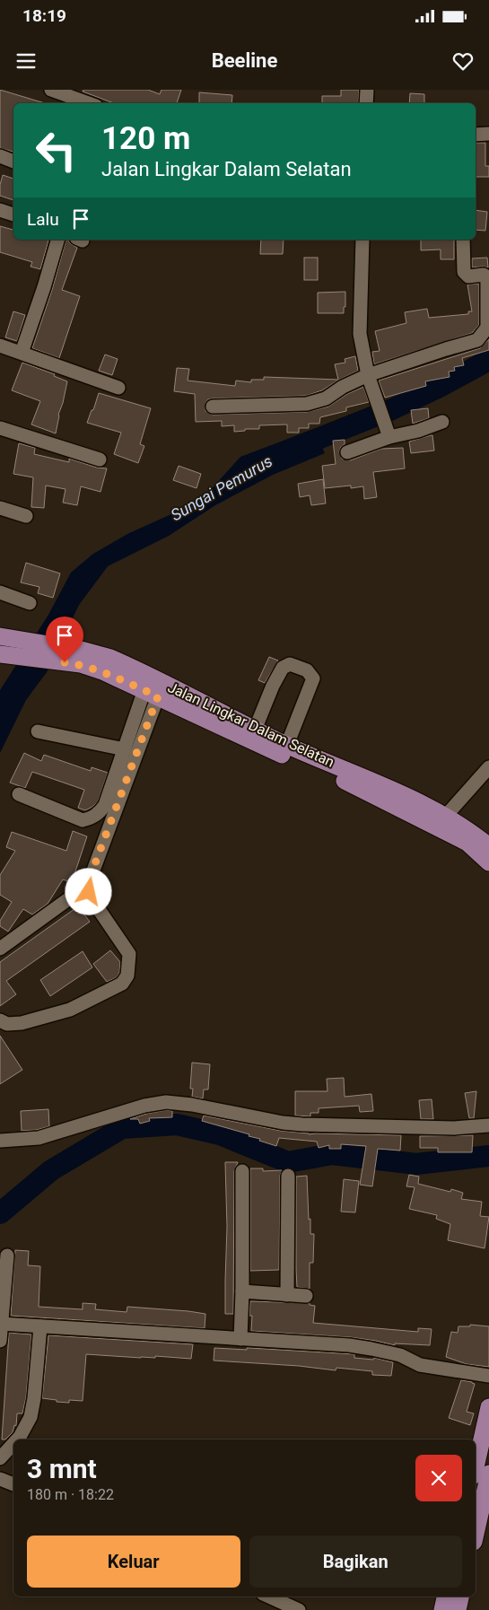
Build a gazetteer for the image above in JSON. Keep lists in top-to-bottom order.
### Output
{
  "streets": {
    "main road": ["Jalan Lingkar Dalam Selatan"]
  },
  "water": ["Sungai Pemurus"],
  "page": {
    "status": "18:19",
    "header": "Beeline",
    "turn": ["120 m", "Jalan Lingkar Dalam Selatan"],
    "then": "Lalu",
    "heading": ["3 mnt", "180 m · 18:22"],
    "buttons": ["Keluar", "Bagikan"]
  }
}
